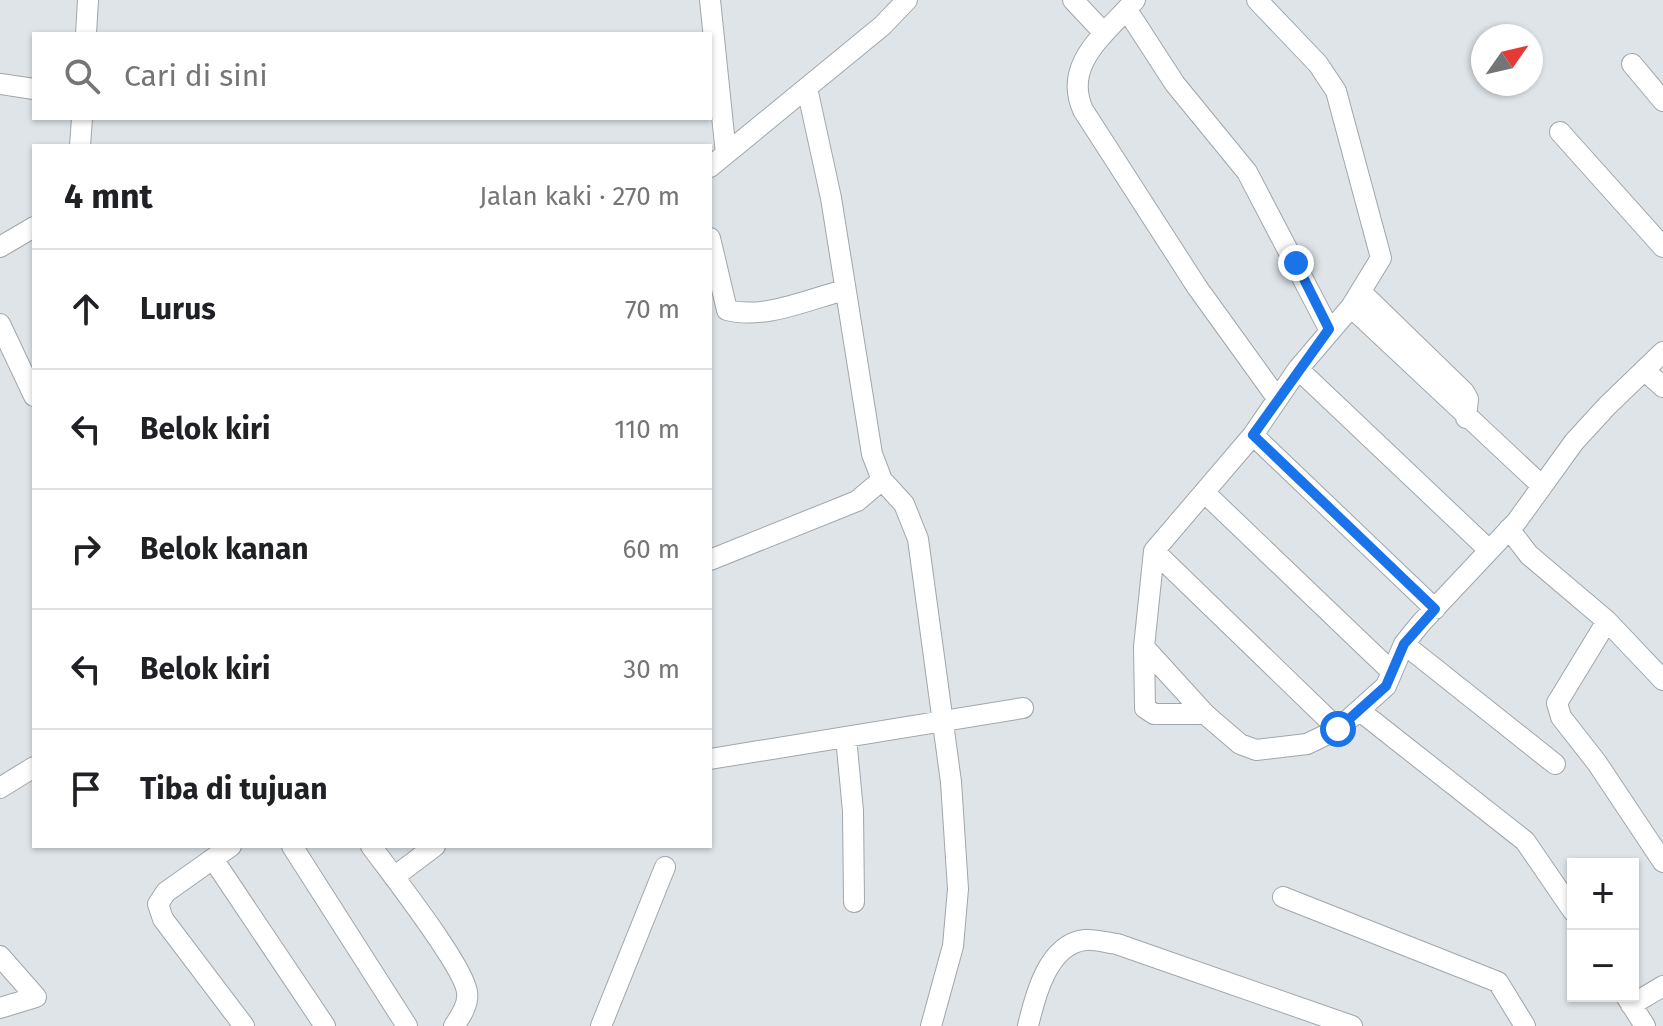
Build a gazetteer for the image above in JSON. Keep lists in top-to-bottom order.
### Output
{
  "north": "top right",
  "page": {
    "search": "Cari di sini",
    "heading": ["4 mnt", "Jalan kaki · 270 m"],
    "list": [
      ["Lurus", "70 m"],
      ["Belok kiri", "110 m"],
      ["Belok kanan", "60 m"],
      ["Belok kiri", "30 m"],
      "Tiba di tujuan"
    ],
    "map_buttons": ["+", "−"]
  }
}
